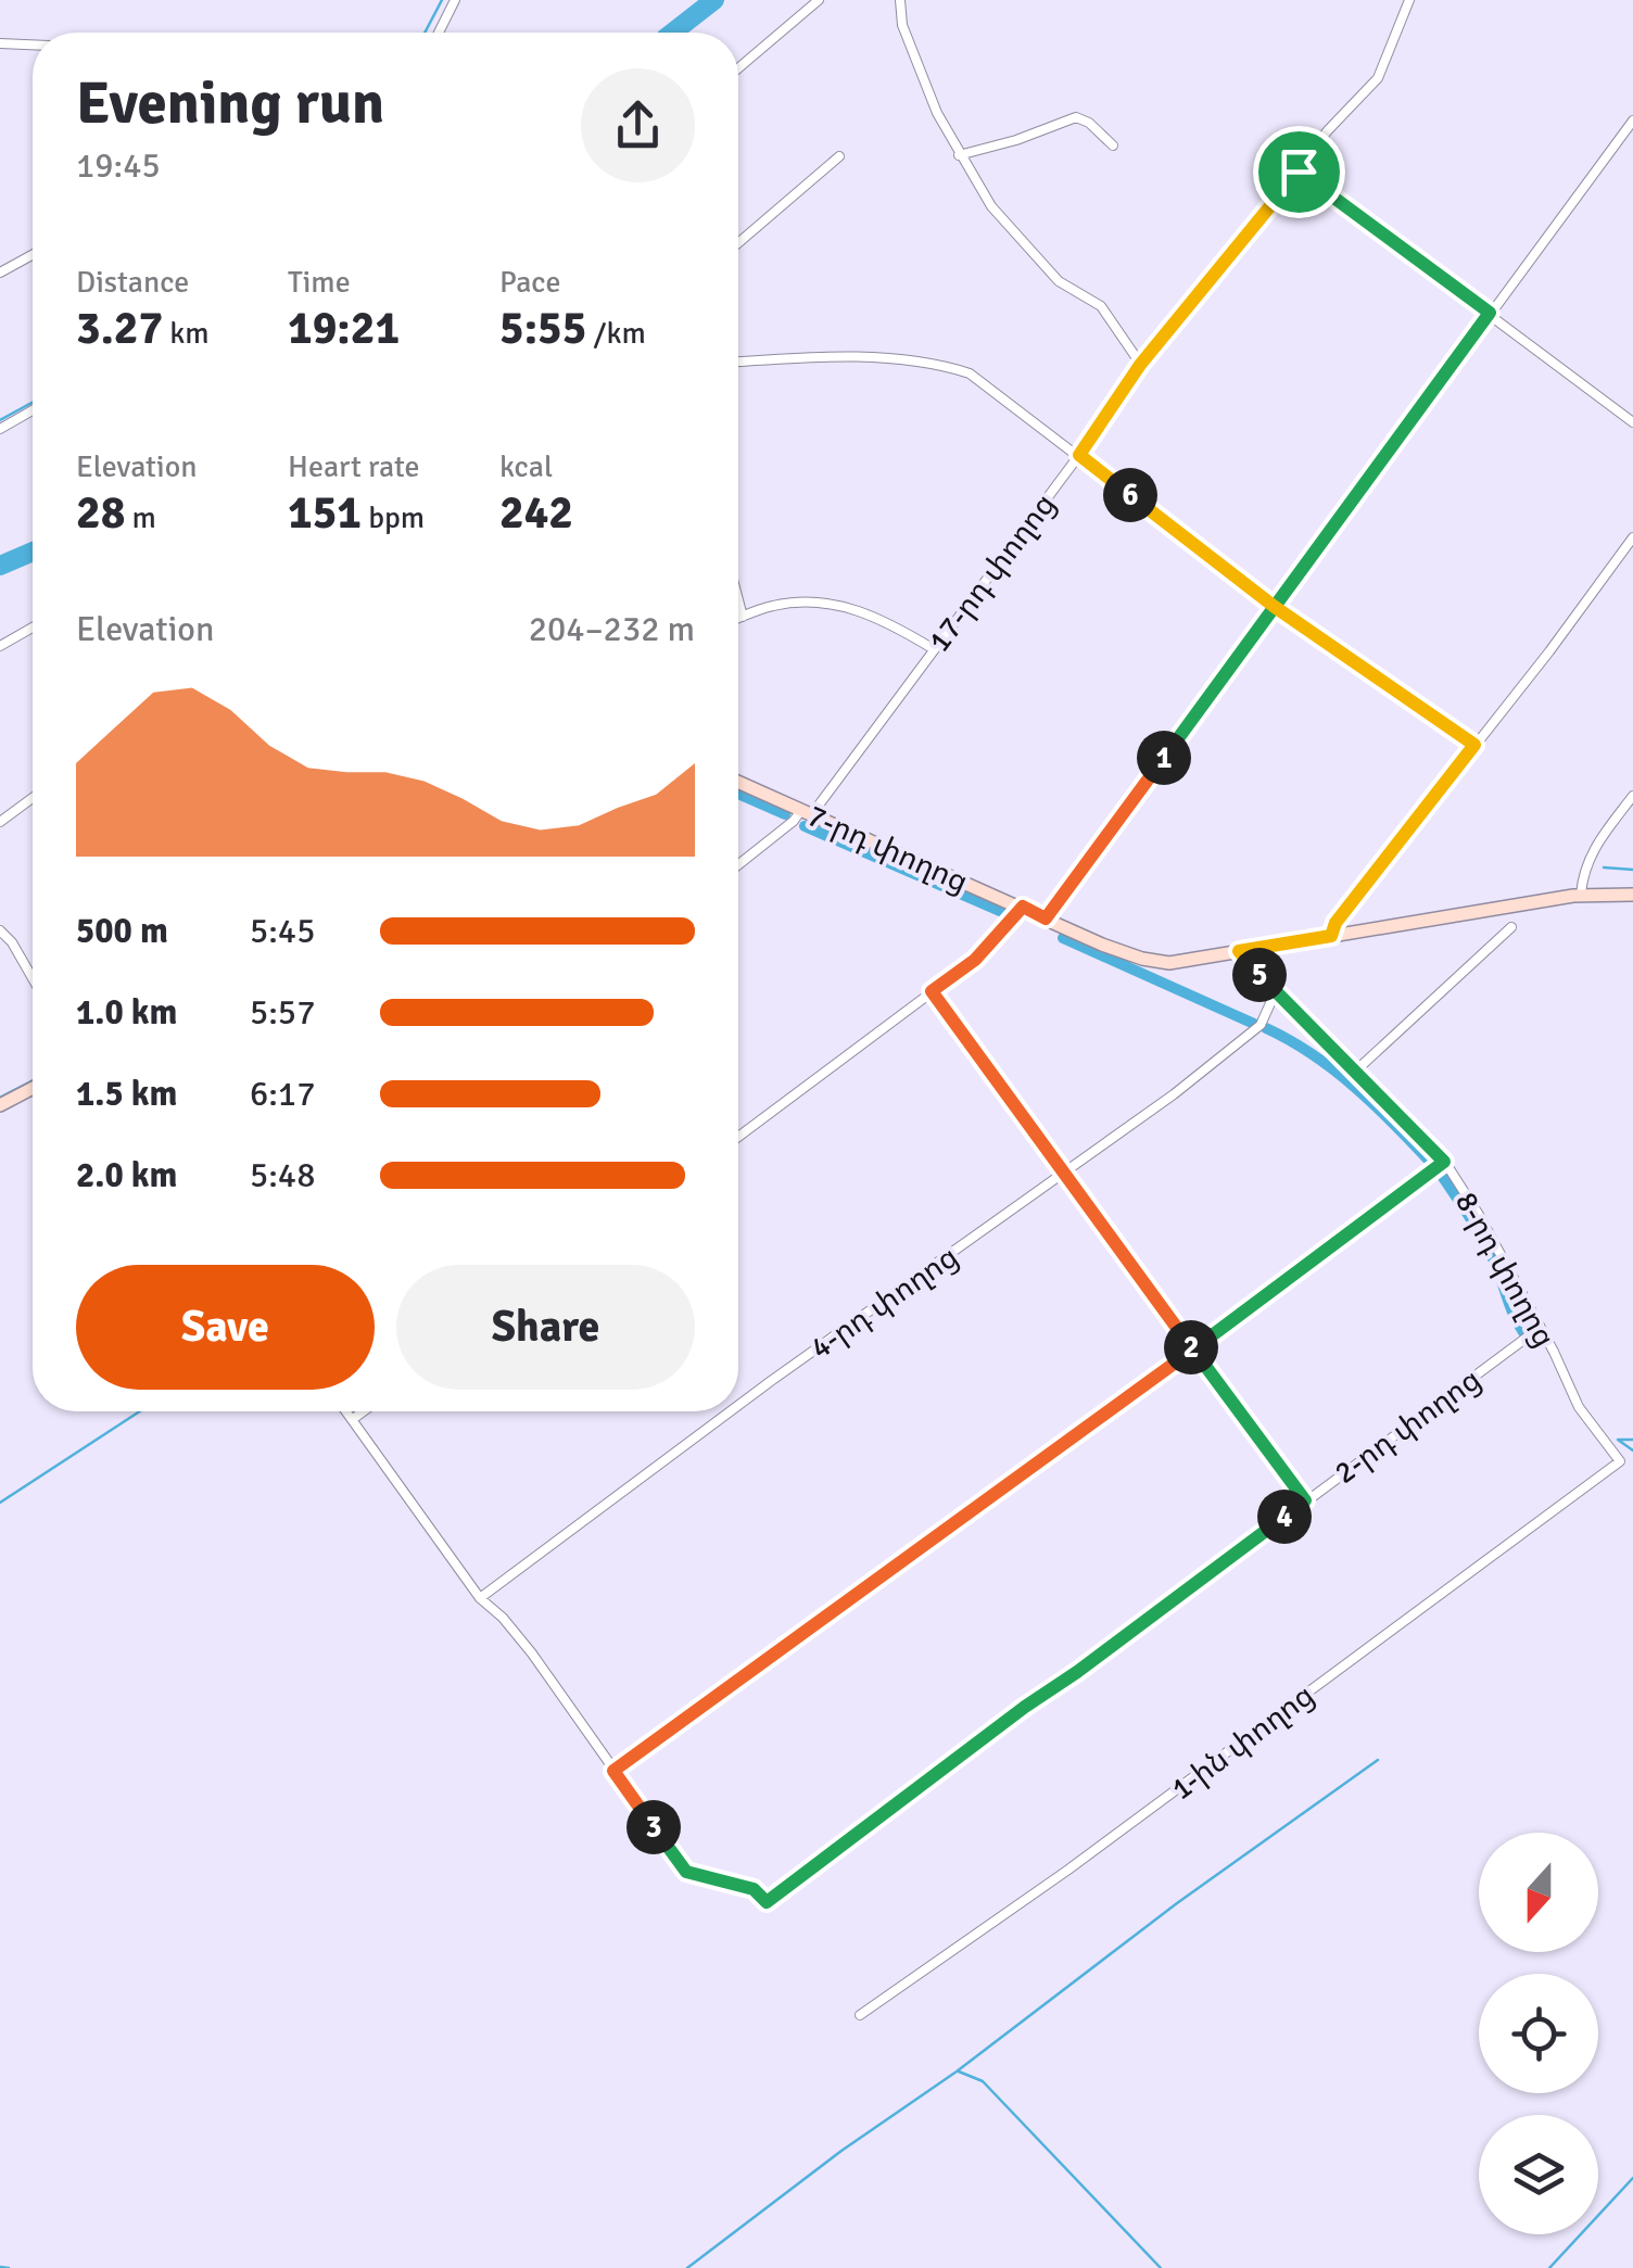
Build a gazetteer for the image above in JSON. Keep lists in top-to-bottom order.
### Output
{
  "streets": {
    "main road": ["7-րդ փողոց"],
    "street": [
      "17-րդ փողոց",
      "8-րդ փողոց",
      "4-րդ փողոց",
      "2-րդ փողոց",
      "1-ին փողոց"
    ]
  },
  "crossings": [
    ["17-րդ փողոց", "7-րդ փողոց"],
    ["7-րդ փողոց", "8-րդ փողոց"],
    ["8-րդ փողոց", "4-րդ փողոց"],
    ["8-րդ փողոց", "2-րդ փողոց"],
    ["8-րդ փողոց", "1-ին փողոց"]
  ],
  "north": "bottom",
  "page": {
    "heading": ["Evening run", "19:45"],
    "stats": [
      ["Distance", "3.27 km"],
      ["Time", "19:21"],
      ["Pace", "5:55 /km"],
      ["Elevation", "28 m"],
      ["Heart rate", "151 bpm"],
      ["kcal", "242"]
    ],
    "pins": [
      "6",
      "1",
      "5",
      "2",
      "4",
      "3"
    ],
    "chart": ["Elevation", "204–232 m"],
    "list": [
      {
        "name": "500 m",
        "note": "5:45"
      },
      {
        "name": "1.0 km",
        "note": "5:57"
      },
      {
        "name": "1.5 km",
        "note": "6:17"
      },
      {
        "name": "2.0 km",
        "note": "5:48"
      }
    ],
    "buttons": ["Save", "Share"]
  }
}
